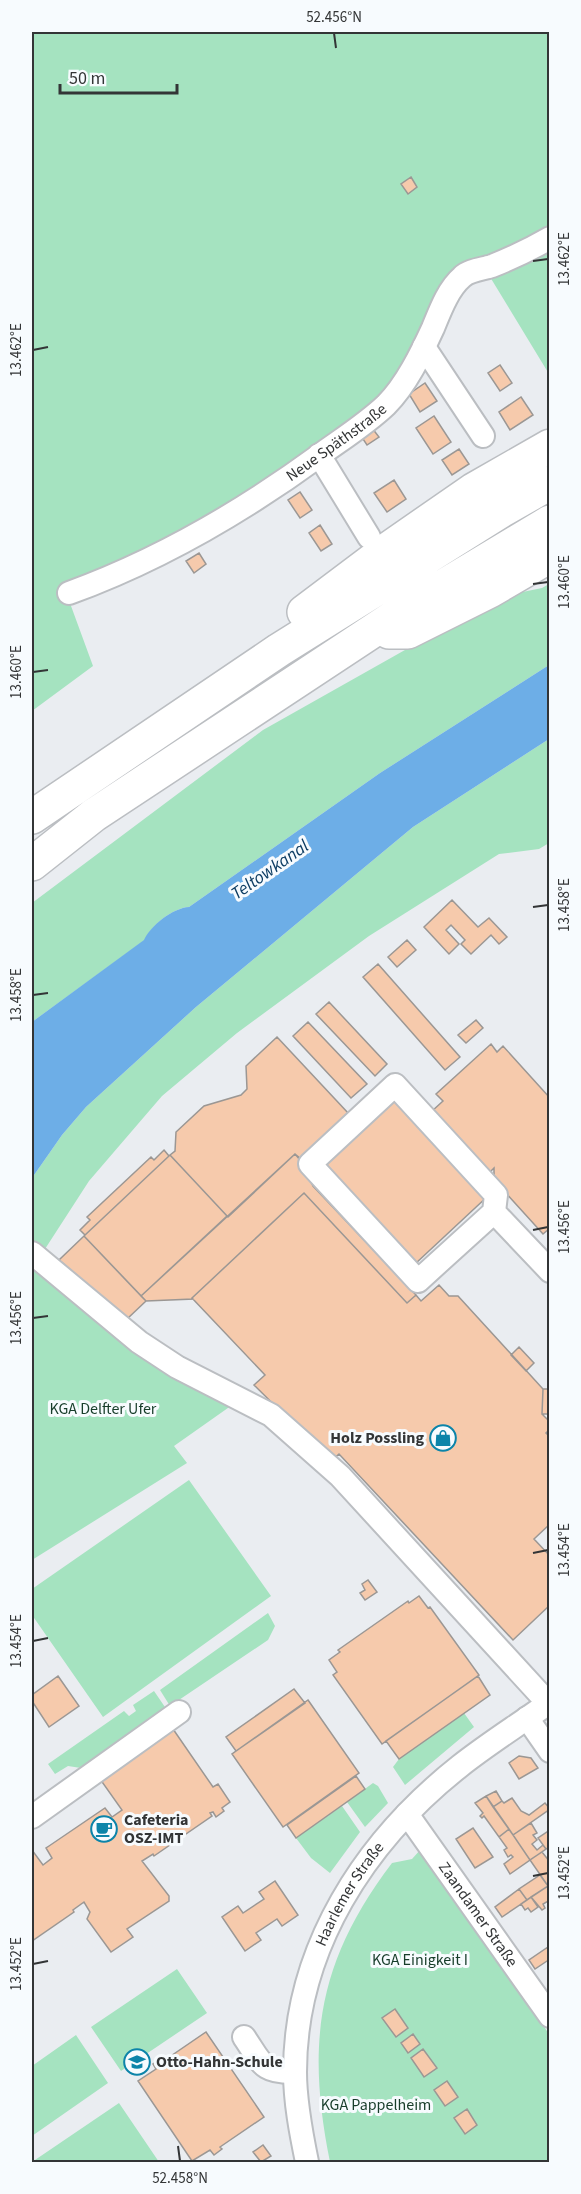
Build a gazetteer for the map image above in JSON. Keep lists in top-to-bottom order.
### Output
{
  "streets": {
    "street": ["Neue Späthstraße", "Haarlemer Straße", "Zaandamer Straße"]
  },
  "crossings": [
    ["Haarlemer Straße", "Zaandamer Straße"]
  ],
  "water": ["Teltowkanal"],
  "parks": ["KGA Delfter Ufer", "KGA Einigkeit I", "KGA Pappelheim"],
  "places": {
    "shop": ["Holz Possling"],
    "cafe": ["Cafeteria OSZ-IMT"],
    "school or university": ["Otto-Hahn-Schule"]
  },
  "scale_bar": "50 m",
  "coordinates": [
    "52.456°N",
    "13.462°E",
    "13.460°E",
    "13.458°E",
    "13.456°E",
    "13.454°E",
    "13.452°E",
    "52.458°N"
  ]
}
